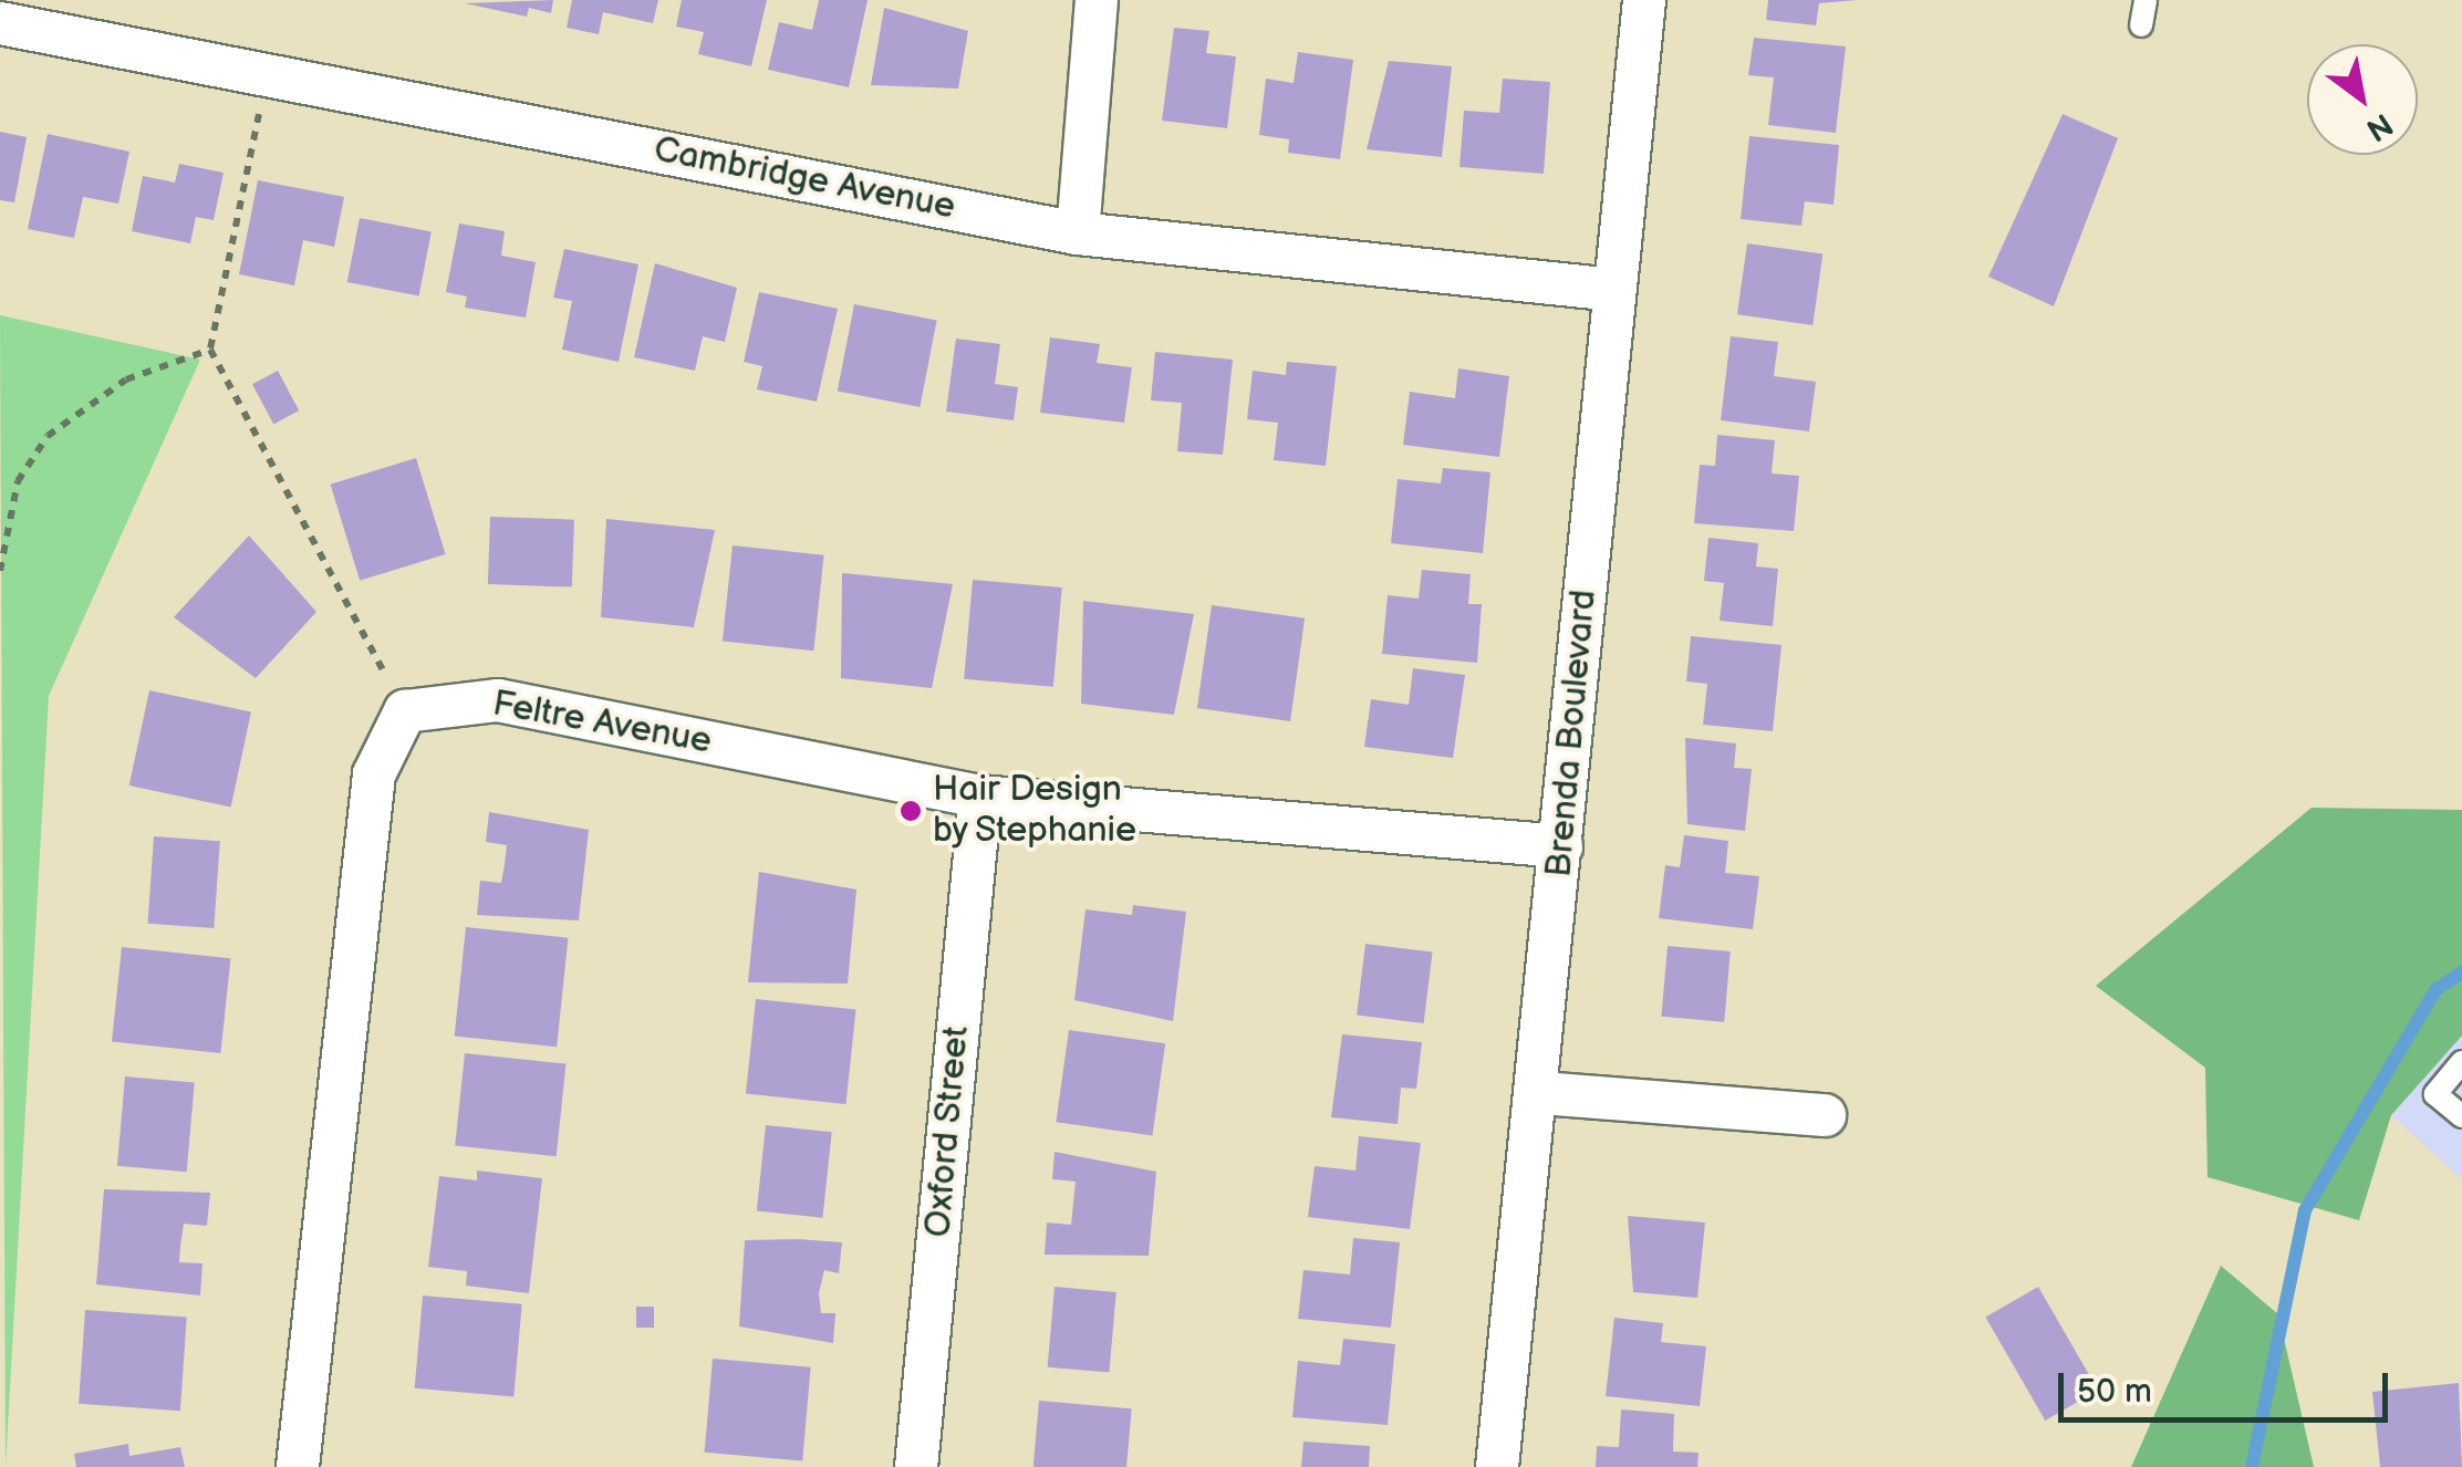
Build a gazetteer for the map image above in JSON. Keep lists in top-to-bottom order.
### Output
{
  "streets": {
    "street": [
      "Cambridge Avenue",
      "Feltre Avenue",
      "Brenda Boulevard",
      "Oxford Street"
    ]
  },
  "crossings": [
    ["Cambridge Avenue", "Brenda Boulevard"],
    ["Feltre Avenue", "Brenda Boulevard"],
    ["Feltre Avenue", "Oxford Street"]
  ],
  "places": ["Hair Design by Stephanie"],
  "scale_bar": "50 m",
  "north": "bottom right"
}
